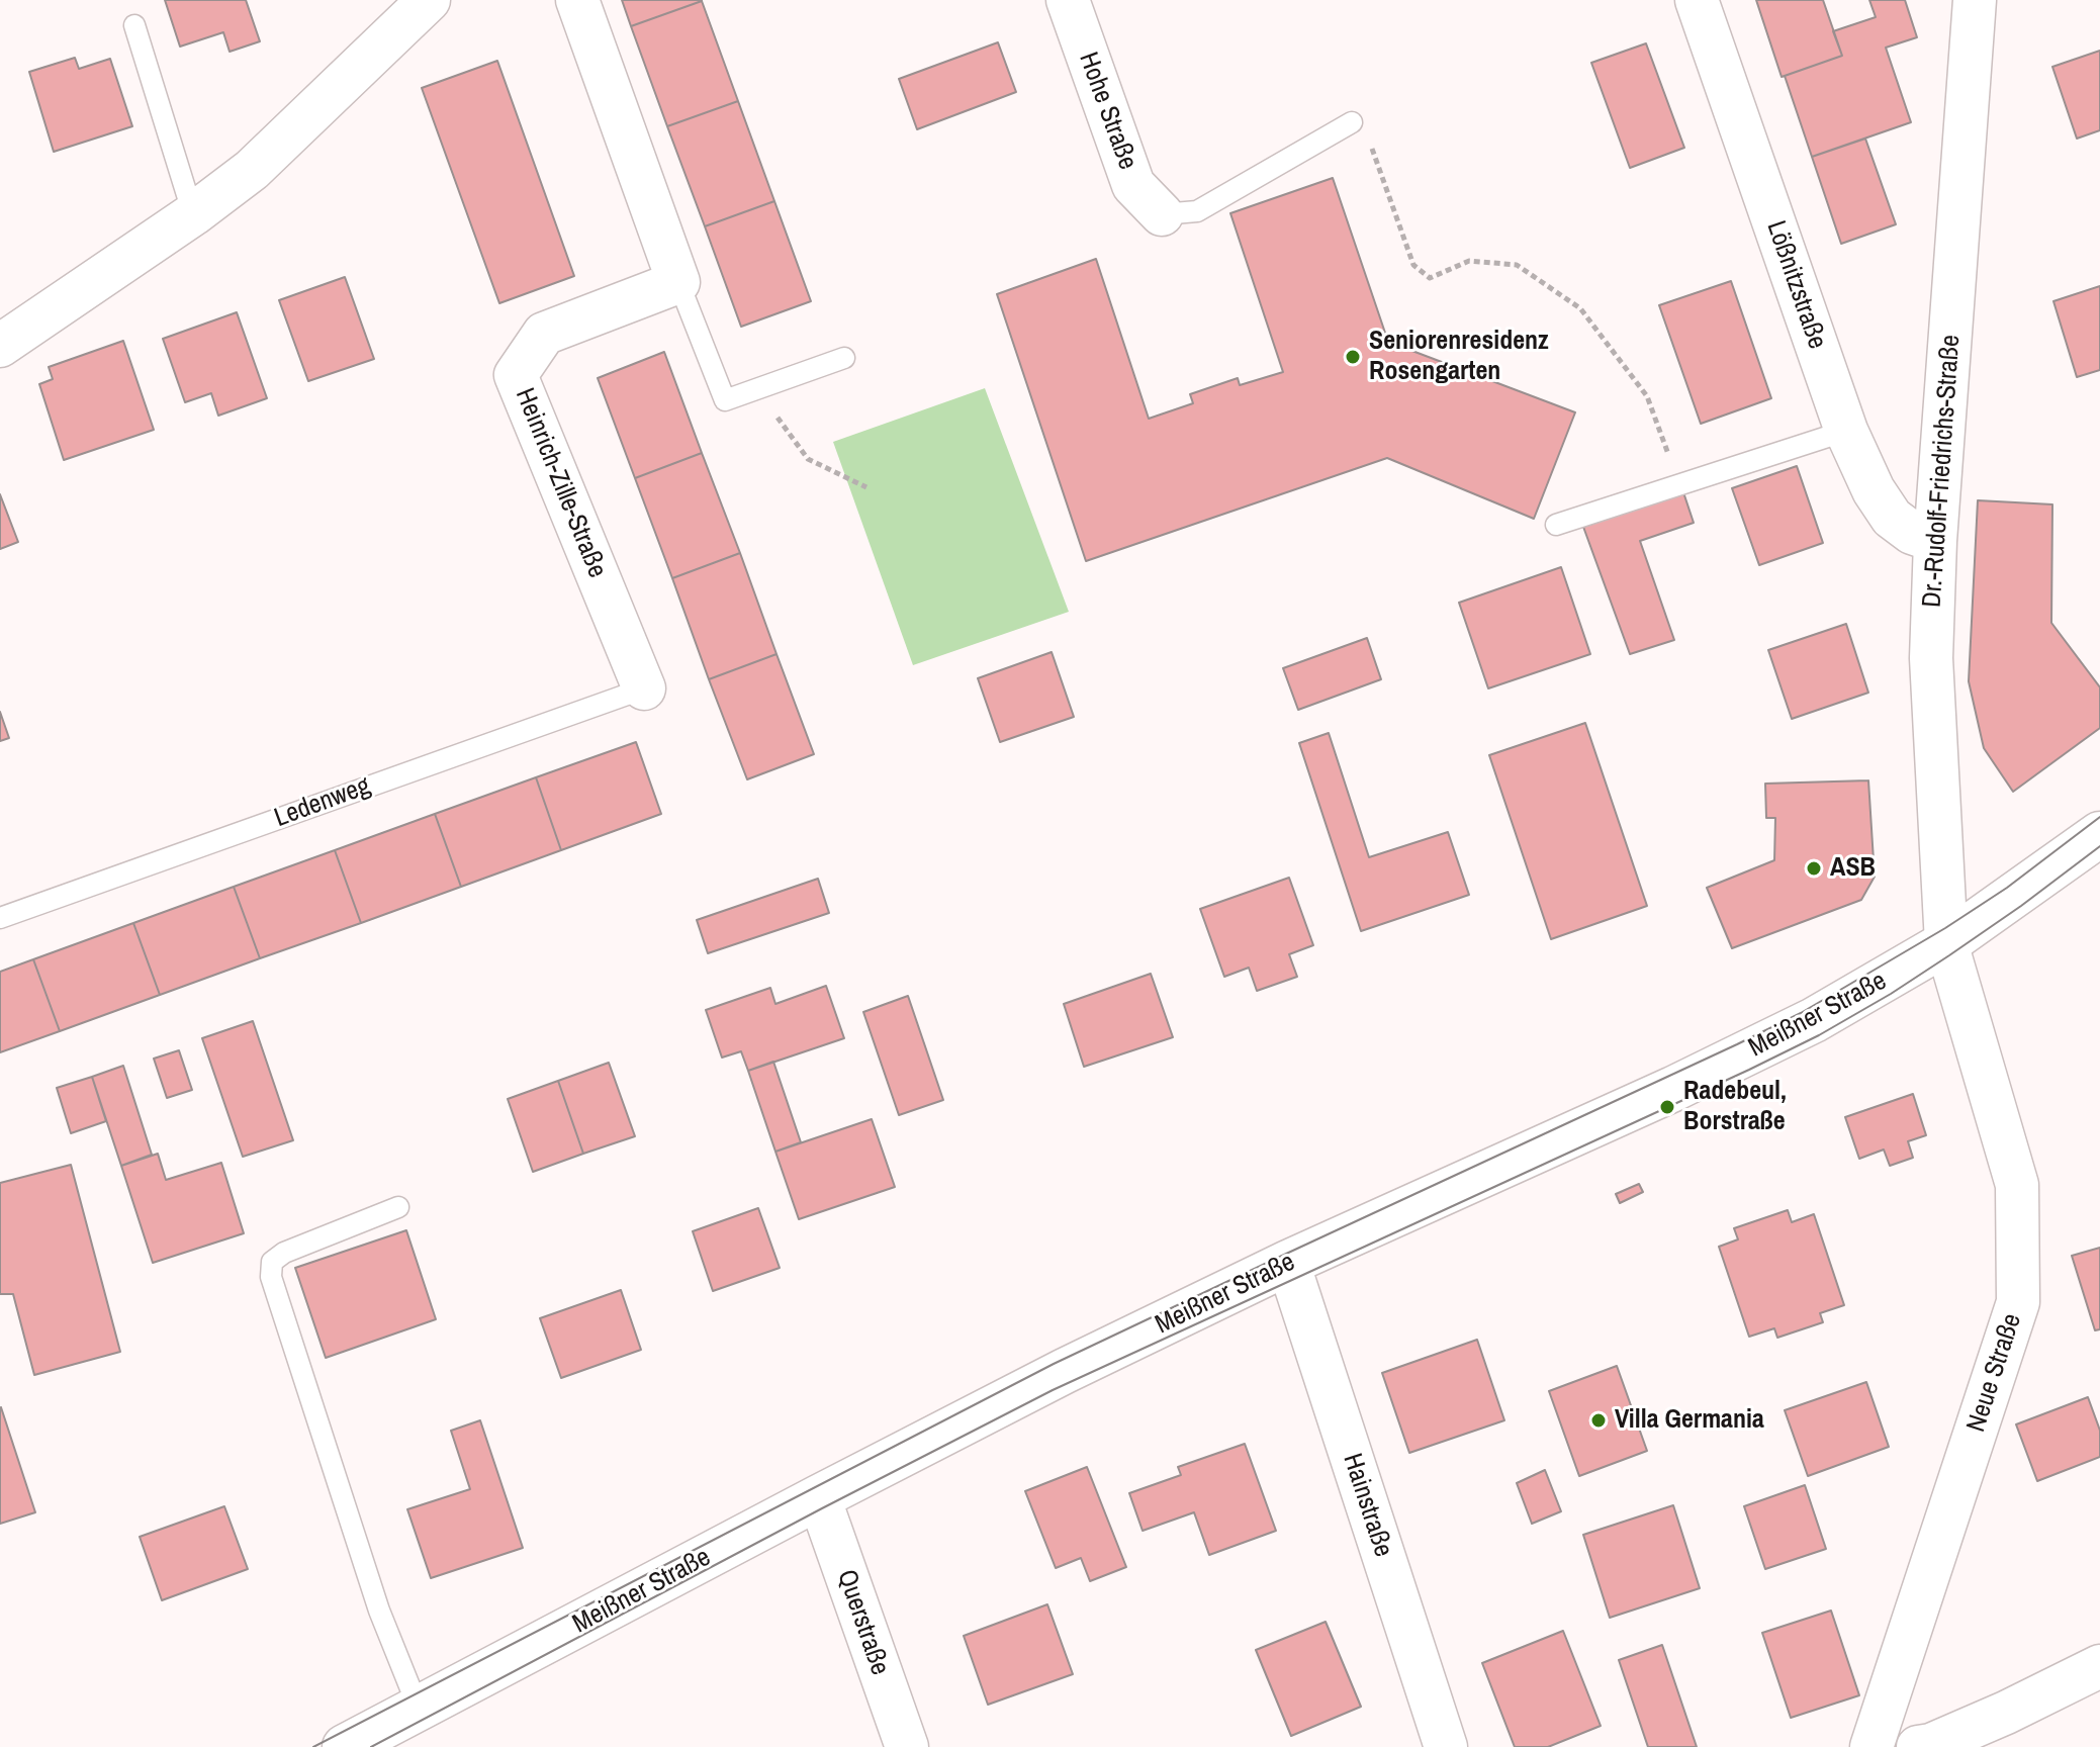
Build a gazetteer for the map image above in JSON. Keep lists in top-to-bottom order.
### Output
{
  "streets": {
    "main road": ["Meißner Straße"],
    "street": [
      "Hohe Straße",
      "Lößnitzstraße",
      "Dr.-Rudolf-Friedrichs-Straße",
      "Heinrich-Zille-Straße",
      "Neue Straße",
      "Hainstraße",
      "Querstraße"
    ],
    "lane": ["Ledenweg"]
  },
  "crossings": [
    ["Lößnitzstraße", "Dr.-Rudolf-Friedrichs-Straße"],
    ["Dr.-Rudolf-Friedrichs-Straße", "Meißner Straße"],
    ["Dr.-Rudolf-Friedrichs-Straße", "Neue Straße"],
    ["Heinrich-Zille-Straße", "Ledenweg"],
    ["Meißner Straße", "Neue Straße"],
    ["Meißner Straße", "Hainstraße"],
    ["Meißner Straße", "Querstraße"]
  ],
  "places": [
    "Seniorenresidenz Rosengarten",
    "ASB",
    "Radebeul, Borstraße",
    "Villa Germania"
  ]
}
